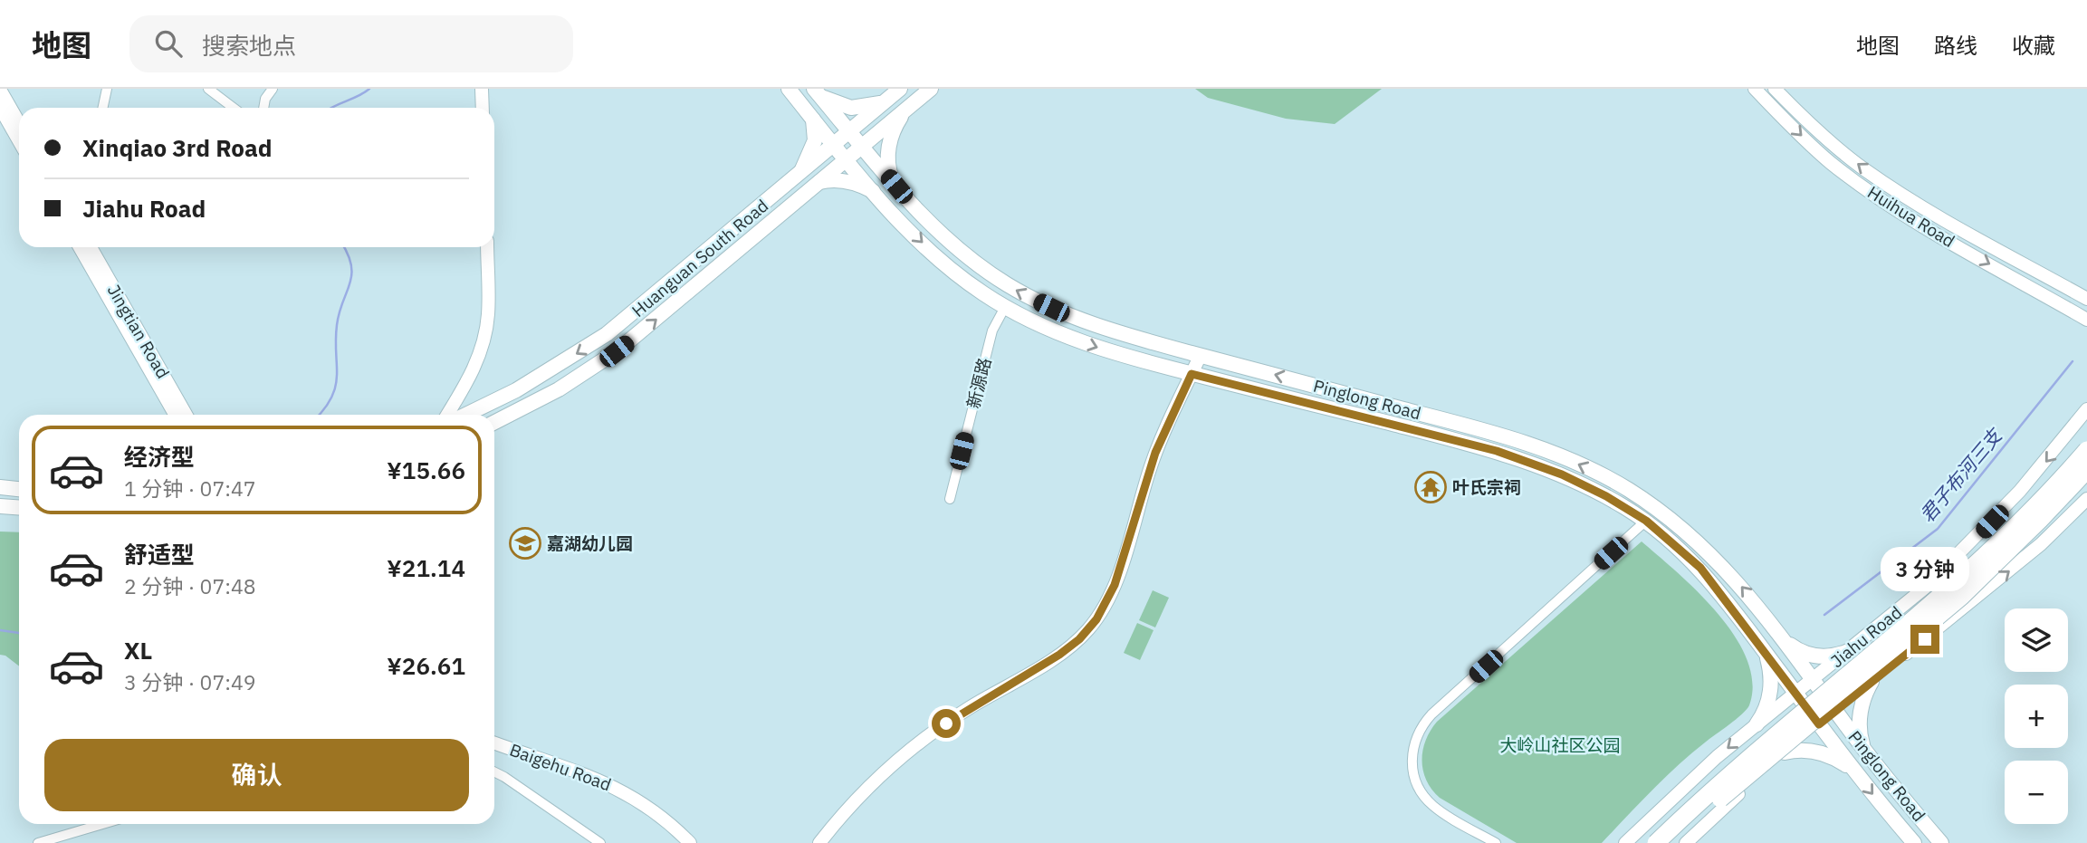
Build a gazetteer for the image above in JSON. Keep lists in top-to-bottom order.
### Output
{
  "streets": {
    "main road": [
      "Huihua Road",
      "Huanguan South Road",
      "Jingtian Road",
      "Pinglong Road",
      "Jiahu Road",
      "Baigehu Road"
    ],
    "street": ["新源路"]
  },
  "crossings": [
    ["Huanguan South Road", "Pinglong Road"],
    ["新源路", "Pinglong Road"],
    ["Pinglong Road", "Jiahu Road"]
  ],
  "water": ["君子布河三支"],
  "parks": ["大岭山社区公园"],
  "places": {
    "temple": ["叶氏宗祠"],
    "school or university": ["嘉湖幼儿园"]
  },
  "page": {
    "header": "地图",
    "search": "搜索地点",
    "nav": ["地图", "路线", "收藏"],
    "banner": ["Xinqiao 3rd Road", "Jiahu Road"],
    "list": [
      {
        "name": "经济型",
        "note": "1 分钟 · 07:47",
        "value": "¥15.66"
      },
      {
        "name": "舒适型",
        "note": "2 分钟 · 07:48",
        "value": "¥21.14"
      },
      {
        "name": "XL",
        "note": "3 分钟 · 07:49",
        "value": "¥26.61"
      }
    ],
    "bubble": "3 分钟",
    "map_buttons": ["+", "−"],
    "buttons": "确认"
  }
}
